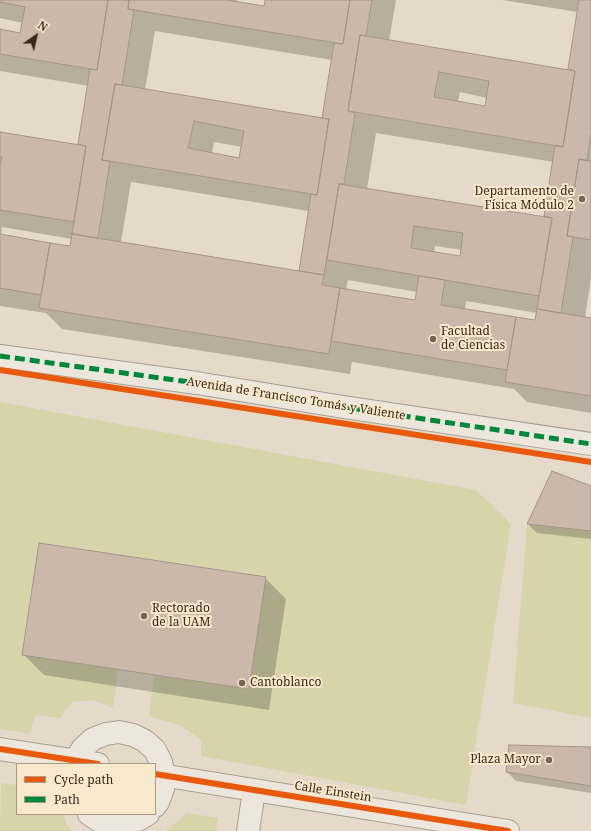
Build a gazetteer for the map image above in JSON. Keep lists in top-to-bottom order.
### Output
{
  "streets": {
    "street": ["Avenida de Francisco Tomás y Valiente", "Calle Einstein"]
  },
  "places": [
    "Departamento de Física Módulo 2",
    "Facultad de Ciencias",
    "Rectorado de la UAM",
    "Cantoblanco",
    "Plaza Mayor"
  ],
  "legend": ["Cycle path", "Path"],
  "north": "top right"
}
